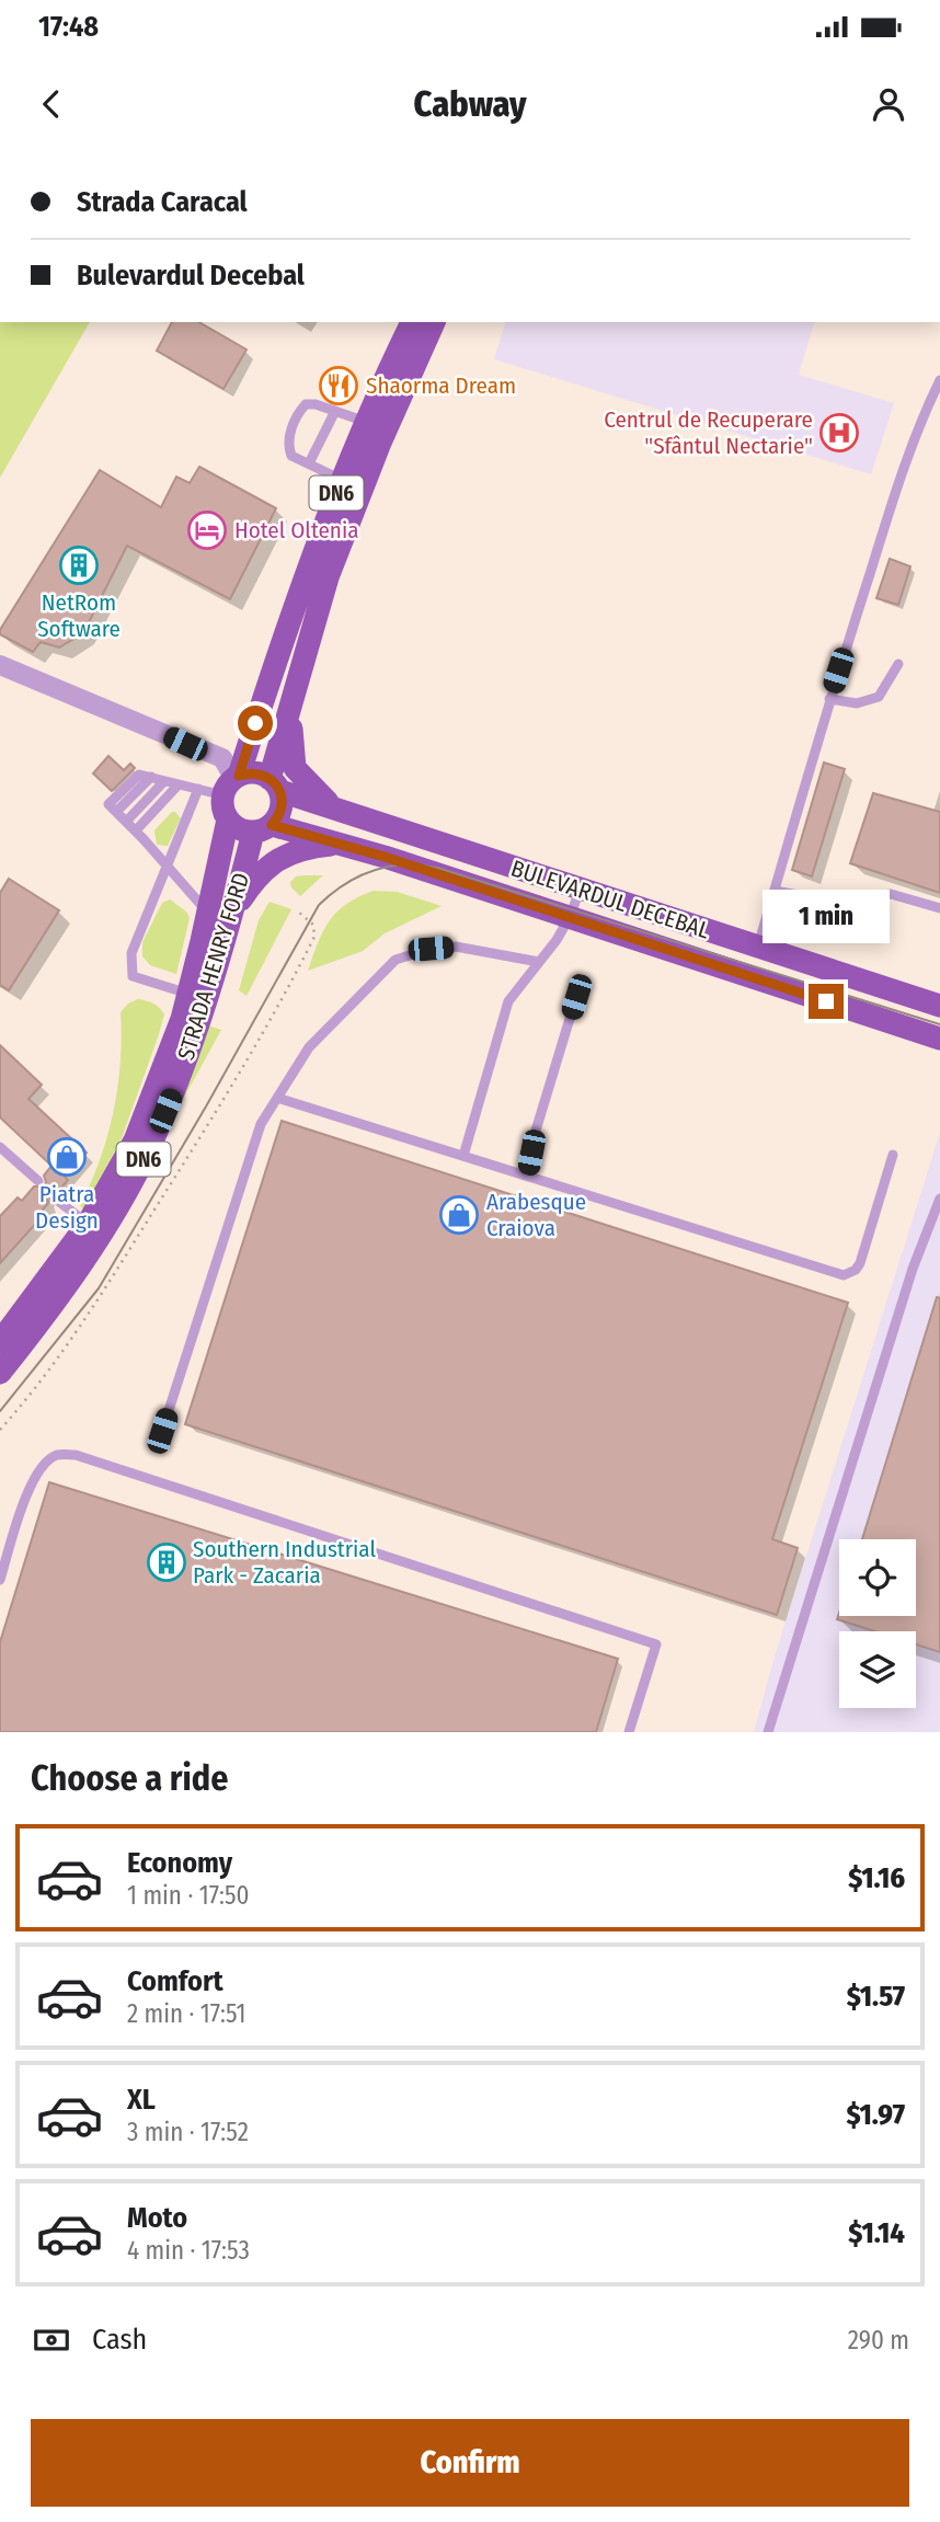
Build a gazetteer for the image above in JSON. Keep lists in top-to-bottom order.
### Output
{
  "streets": {
    "main road": ["DN6", "BULEVARDUL DECEBAL", "STRADA HENRY FORD"]
  },
  "crossings": [
    ["DN6", "BULEVARDUL DECEBAL"],
    ["DN6", "STRADA HENRY FORD"],
    ["BULEVARDUL DECEBAL", "STRADA HENRY FORD"]
  ],
  "places": {
    "restaurant": ["Shaorma Dream"],
    "hospital": ["Centrul de Recuperare \"Sfântul Nectarie\""],
    "hotel": ["Hotel Oltenia"],
    "building": ["NetRom Software", "Southern Industrial Park - Zacaria"],
    "shop": ["Piatra Design", "Arabesque Craiova"]
  },
  "page": {
    "status": "17:48",
    "header": "Cabway",
    "banner": ["Strada Caracal", "Bulevardul Decebal"],
    "bubble": "1 min",
    "heading": "Choose a ride",
    "list": [
      {
        "name": "Economy",
        "note": "1 min · 17:50",
        "value": "$1.16"
      },
      {
        "name": "Comfort",
        "note": "2 min · 17:51",
        "value": "$1.57"
      },
      {
        "name": "XL",
        "note": "3 min · 17:52",
        "value": "$1.97"
      },
      {
        "name": "Moto",
        "note": "4 min · 17:53",
        "value": "$1.14"
      }
    ],
    "pay": ["Cash", "290 m"],
    "buttons": "Confirm"
  }
}
